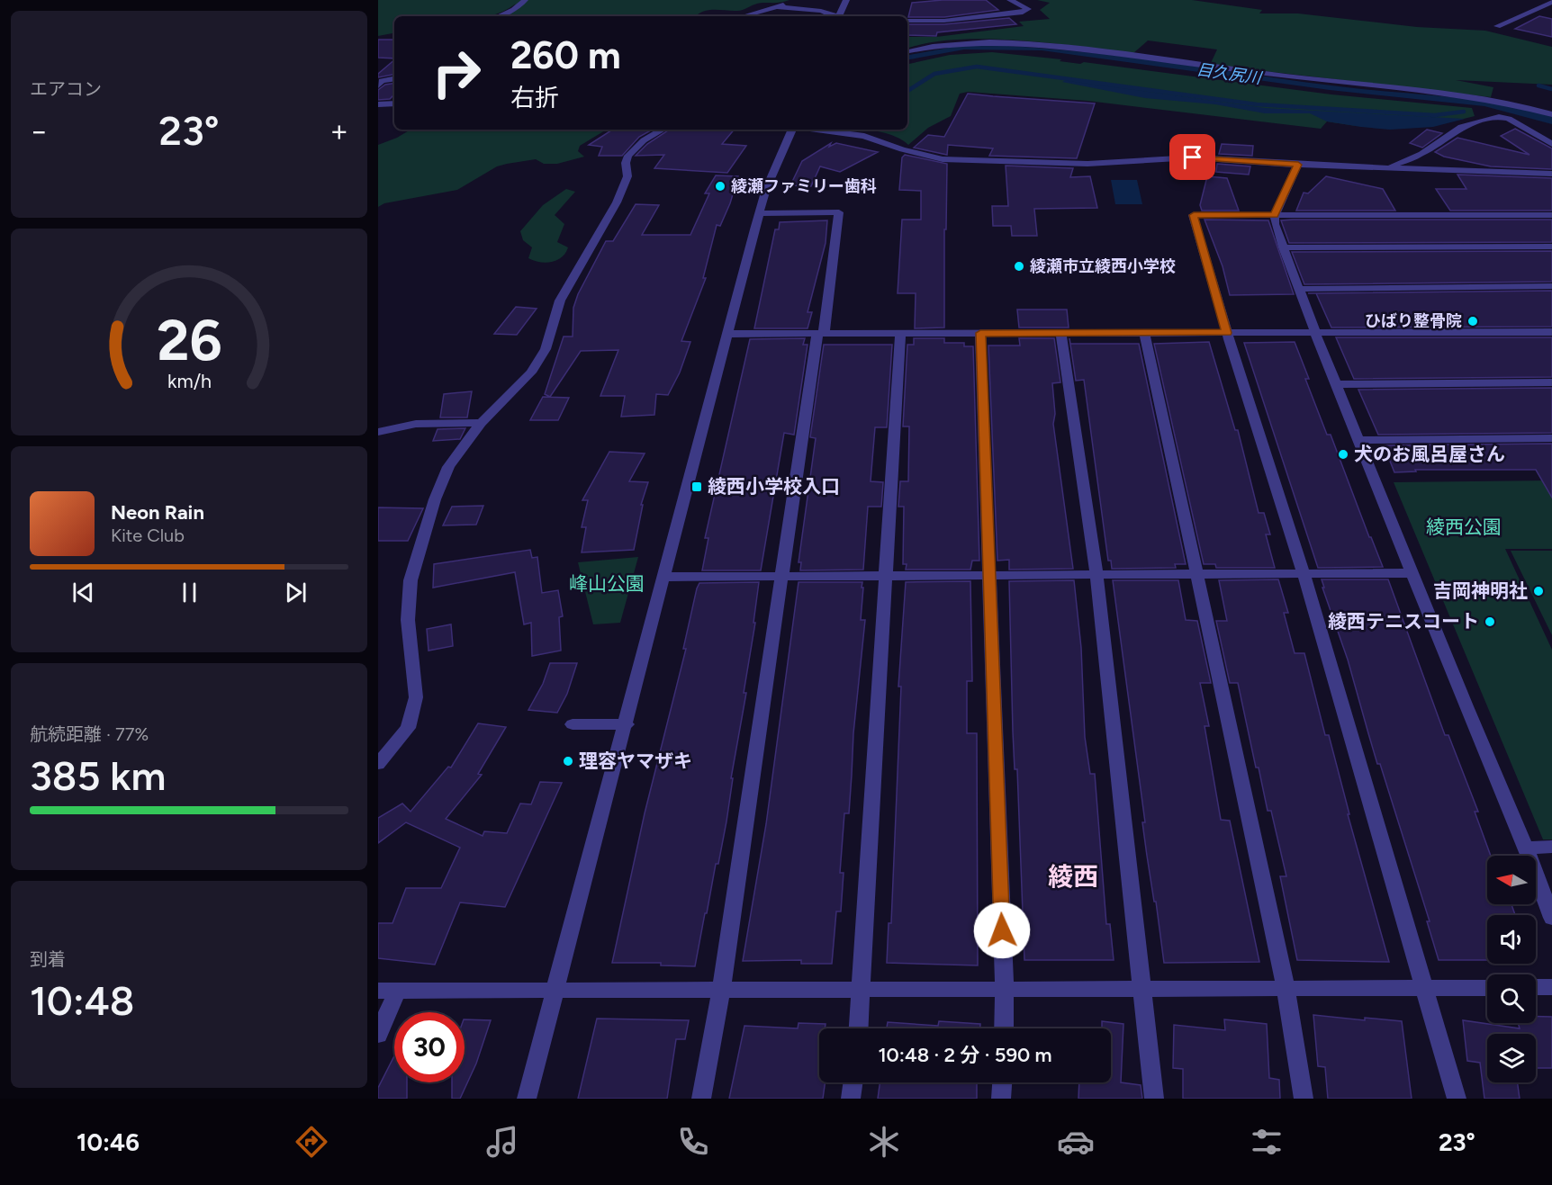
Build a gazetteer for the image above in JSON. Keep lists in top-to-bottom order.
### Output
{
  "districts": ["綾西"],
  "water": ["目久尻川"],
  "parks": ["綾西公園", "峰山公園"],
  "places": {
    "other": [
      "綾瀬ファミリー歯科",
      "綾瀬市立綾西小学校",
      "ひばり整骨院",
      "犬のお風呂屋さん",
      "吉岡神明社",
      "綾西テニスコート",
      "理容ヤマザキ"
    ],
    "transit": ["綾西小学校入口"]
  },
  "north": "left",
  "page": {
    "tile": [
      "エアコン",
      ["航続距離 · 77%", "385 km"],
      ["到着", "10:48"]
    ],
    "turn": ["260 m", "右折"],
    "heat": ["−", "23°", "+"],
    "song": ["Neon Rain", "Kite Club"],
    "limit": "30",
    "trip": "10:48 · 2 分 · 590 m",
    "tabs": ["10:46", "23°"],
    "gauge": ["26", "km/h"]
  }
}
